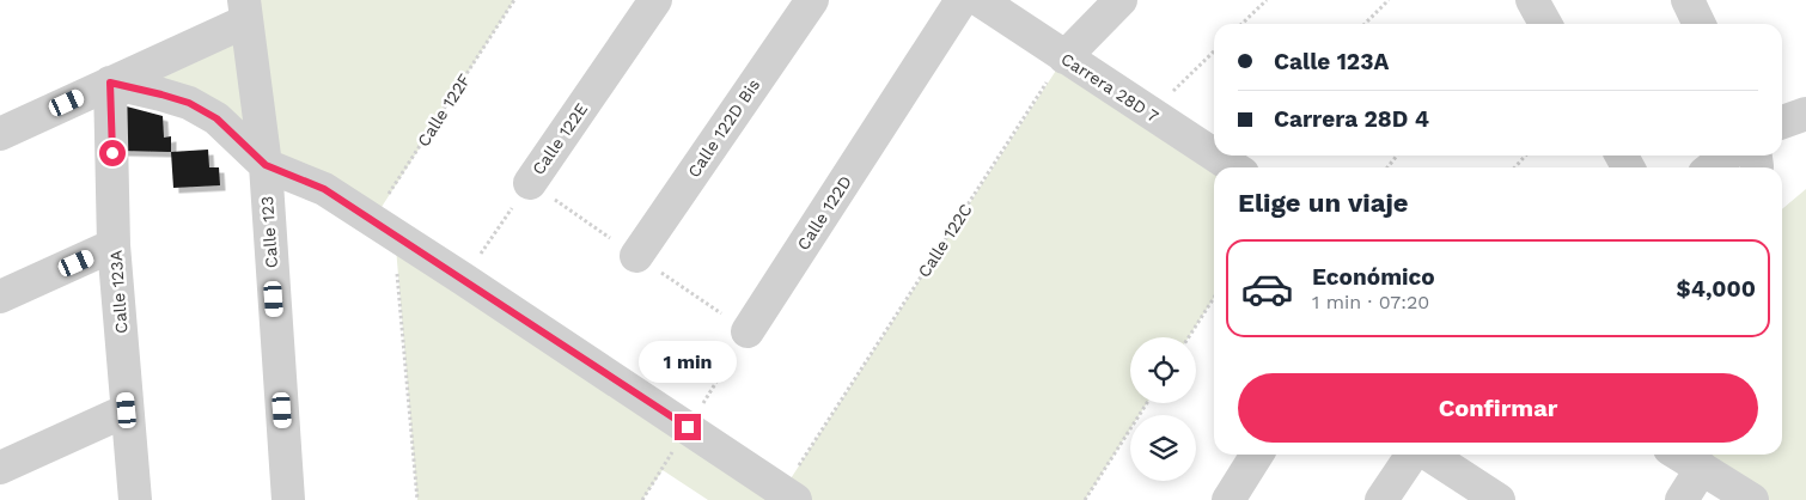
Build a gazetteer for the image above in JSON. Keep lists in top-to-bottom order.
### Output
{
  "streets": {
    "street": [
      "Carrera 28D 7",
      "Calle 122D Bis",
      "Calle 122E",
      "Calle 122D",
      "Calle 123",
      "Calle 123A"
    ],
    "path": ["Calle 122F", "Calle 122C"]
  },
  "crossings": [
    ["Carrera 28D 7", "Calle 122C"]
  ],
  "page": {
    "banner": ["Calle 123A", "Carrera 28D 4"],
    "heading": "Elige un viaje",
    "list": [
      {
        "name": "Económico",
        "note": "1 min · 07:20",
        "value": "$4,000"
      }
    ],
    "bubble": "1 min",
    "buttons": "Confirmar"
  }
}
